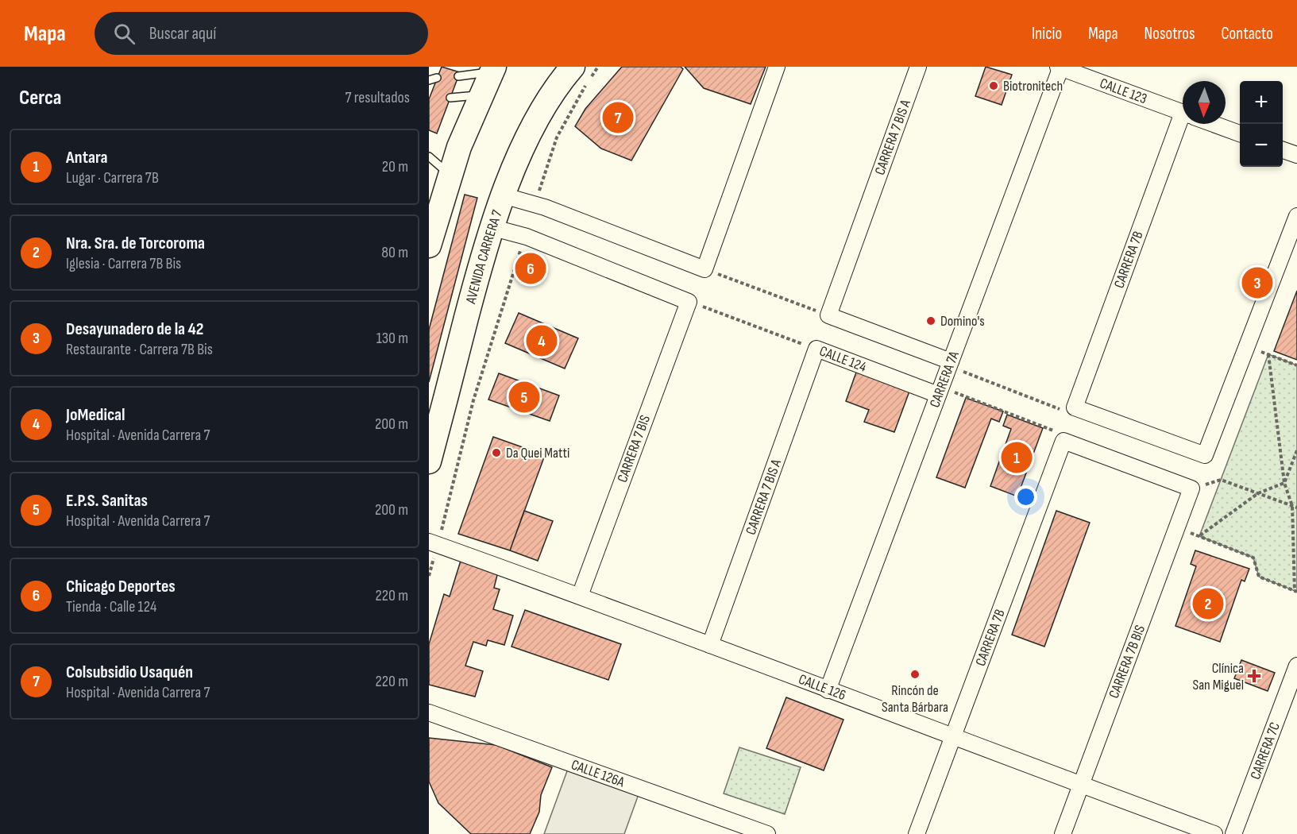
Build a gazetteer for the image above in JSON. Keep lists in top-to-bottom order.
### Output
{
  "streets": {
    "main road": ["AVENIDA CARRERA 7"],
    "street": [
      "CALLE 123",
      "CARRERA 7 BIS A",
      "CARRERA 7B",
      "CALLE 124",
      "CARRERA 7A",
      "CARRERA 7 BIS",
      "CARRERA 7B BIS",
      "CALLE 126",
      "CARRERA 7C",
      "CALLE 126A"
    ]
  },
  "crossings": [
    ["CALLE 123", "CARRERA 7A"],
    ["CARRERA 7 BIS A", "CALLE 124"],
    ["CARRERA 7 BIS A", "CALLE 126"],
    ["CARRERA 7B", "CARRERA 7B BIS"],
    ["CARRERA 7B", "CALLE 126"],
    ["CALLE 124", "CARRERA 7A"],
    ["CALLE 124", "CARRERA 7 BIS"],
    ["CARRERA 7A", "CALLE 126"],
    ["CARRERA 7 BIS", "CALLE 126"],
    ["CARRERA 7B BIS", "CALLE 126"]
  ],
  "places": {
    "other": [
      "Biotronitech",
      "Domino's",
      "Da Quei Matti",
      "Rincón de Santa Bárbara"
    ],
    "health": ["Clínica San Miguel"]
  },
  "north": "bottom",
  "page": {
    "header": "Mapa",
    "search": "Buscar aquí",
    "nav": [
      "Inicio",
      "Mapa",
      "Nosotros",
      "Contacto"
    ],
    "heading": ["Cerca", "7 resultados"],
    "map_buttons": ["+", "−"],
    "pins": [
      "7",
      "6",
      "3",
      "4",
      "5",
      "1",
      "2"
    ],
    "list": [
      {
        "mark": "1",
        "name": "Antara",
        "note": "Lugar · Carrera 7B",
        "value": "20 m"
      },
      {
        "mark": "2",
        "name": "Nra. Sra. de Torcoroma",
        "note": "Iglesia · Carrera 7B Bis",
        "value": "80 m"
      },
      {
        "mark": "3",
        "name": "Desayunadero de la 42",
        "note": "Restaurante · Carrera 7B Bis",
        "value": "130 m"
      },
      {
        "mark": "4",
        "name": "JoMedical",
        "note": "Hospital · Avenida Carrera 7",
        "value": "200 m"
      },
      {
        "mark": "5",
        "name": "E.P.S. Sanitas",
        "note": "Hospital · Avenida Carrera 7",
        "value": "200 m"
      },
      {
        "mark": "6",
        "name": "Chicago Deportes",
        "note": "Tienda · Calle 124",
        "value": "220 m"
      },
      {
        "mark": "7",
        "name": "Colsubsidio Usaquén",
        "note": "Hospital · Avenida Carrera 7",
        "value": "220 m"
      }
    ]
  }
}
